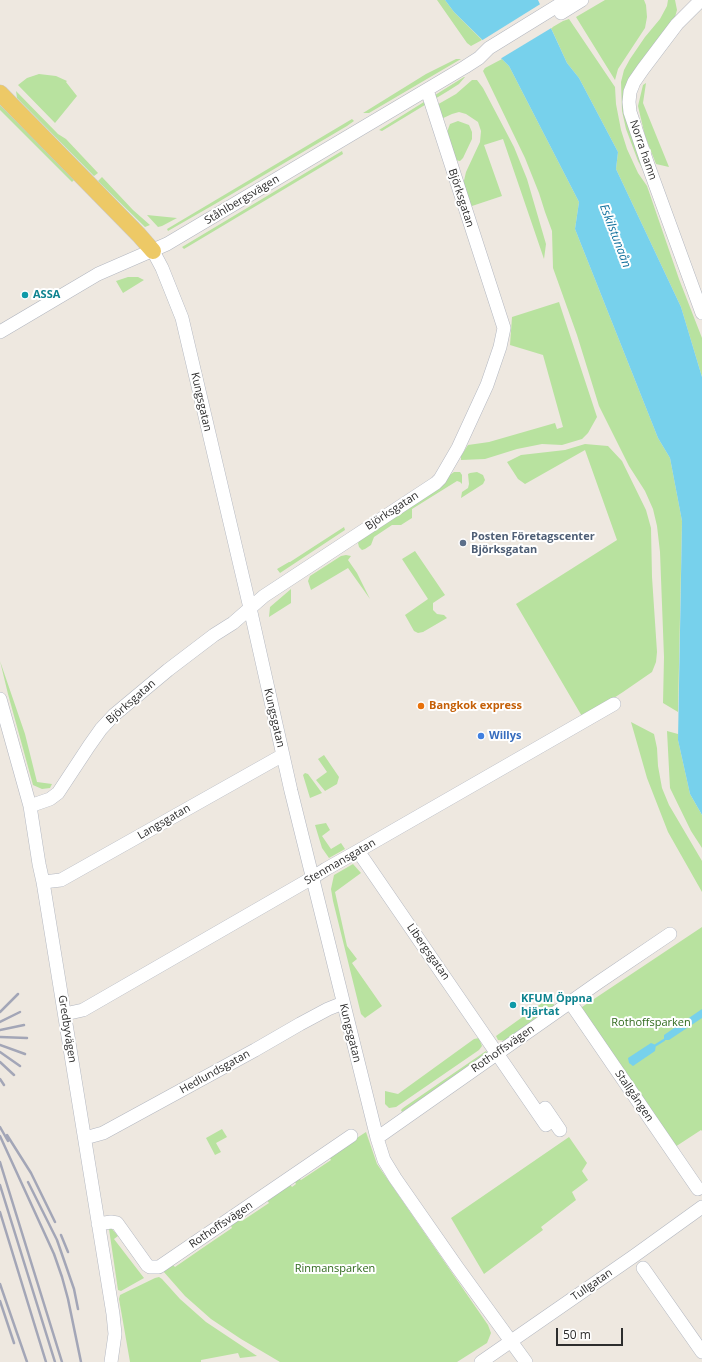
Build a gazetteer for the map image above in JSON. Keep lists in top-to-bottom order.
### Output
{
  "streets": {
    "main road": ["Kungsgatan"],
    "street": [
      "Norra hamn",
      "Björksgatan",
      "Ståhlbergsvägen",
      "Langsgatan",
      "Stenmansgatan",
      "Libergsgatan",
      "Gredbyvägen",
      "Rothoffsvägen",
      "Hedlundsgatan",
      "Stallgången",
      "Tullgatan"
    ]
  },
  "crossings": [
    ["Björksgatan", "Ståhlbergsvägen"],
    ["Björksgatan", "Kungsgatan"],
    ["Björksgatan", "Gredbyvägen"],
    ["Ståhlbergsvägen", "Kungsgatan"],
    ["Kungsgatan", "Langsgatan"],
    ["Kungsgatan", "Stenmansgatan"],
    ["Kungsgatan", "Rothoffsvägen"],
    ["Kungsgatan", "Hedlundsgatan"],
    ["Kungsgatan", "Tullgatan"],
    ["Langsgatan", "Gredbyvägen"],
    ["Stenmansgatan", "Libergsgatan"],
    ["Stenmansgatan", "Gredbyvägen"],
    ["Libergsgatan", "Rothoffsvägen"],
    ["Gredbyvägen", "Rothoffsvägen"],
    ["Gredbyvägen", "Hedlundsgatan"],
    ["Rothoffsvägen", "Stallgången"]
  ],
  "water": ["Eskilstunaån"],
  "parks": ["Rothoffsparken", "Rinmansparken"],
  "places": [
    "ASSA",
    "Posten Företagscenter Björksgatan",
    "Bangkok express",
    "Willys",
    "KFUM Öppna hjärtat"
  ],
  "scale_bar": "50 m"
}
